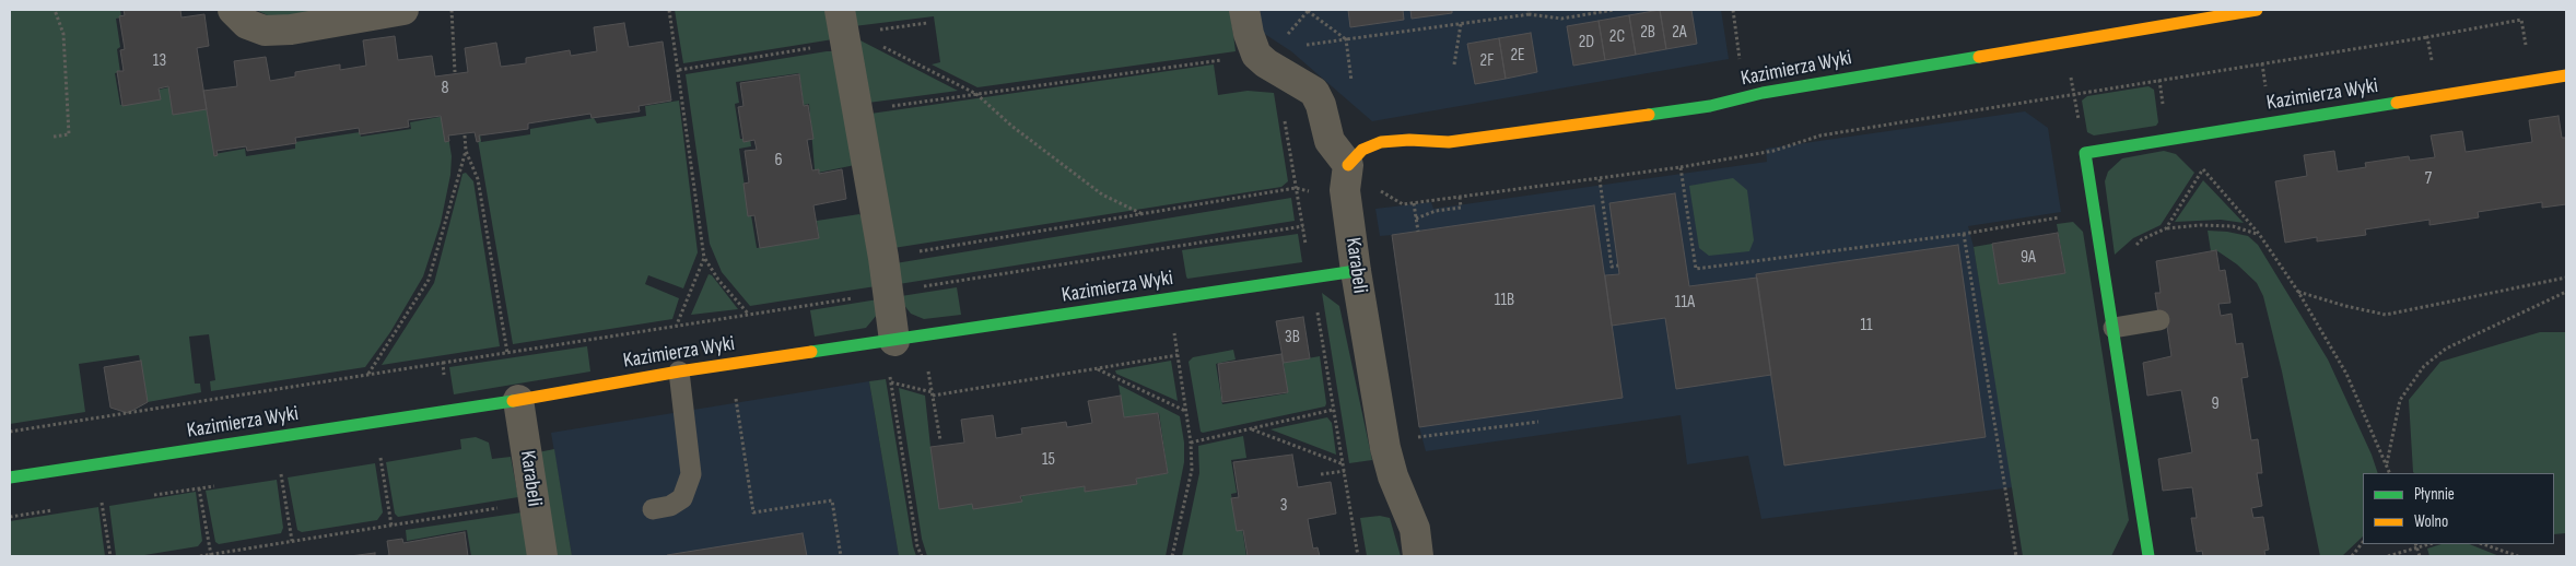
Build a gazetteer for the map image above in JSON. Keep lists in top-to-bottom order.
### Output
{
  "streets": {
    "street": ["Kazimierza Wyki", "Karabeli"]
  },
  "crossings": [
    ["Kazimierza Wyki", "Karabeli"]
  ],
  "house_numbers": [
    "2B",
    "2A",
    "2C",
    "2D",
    "2E",
    "13",
    "2F",
    "8",
    "6",
    "7",
    "9A",
    "11B",
    "11A",
    "11",
    "3B",
    "9",
    "15",
    "3"
  ],
  "legend": ["Płynnie", "Wolno"]
}
